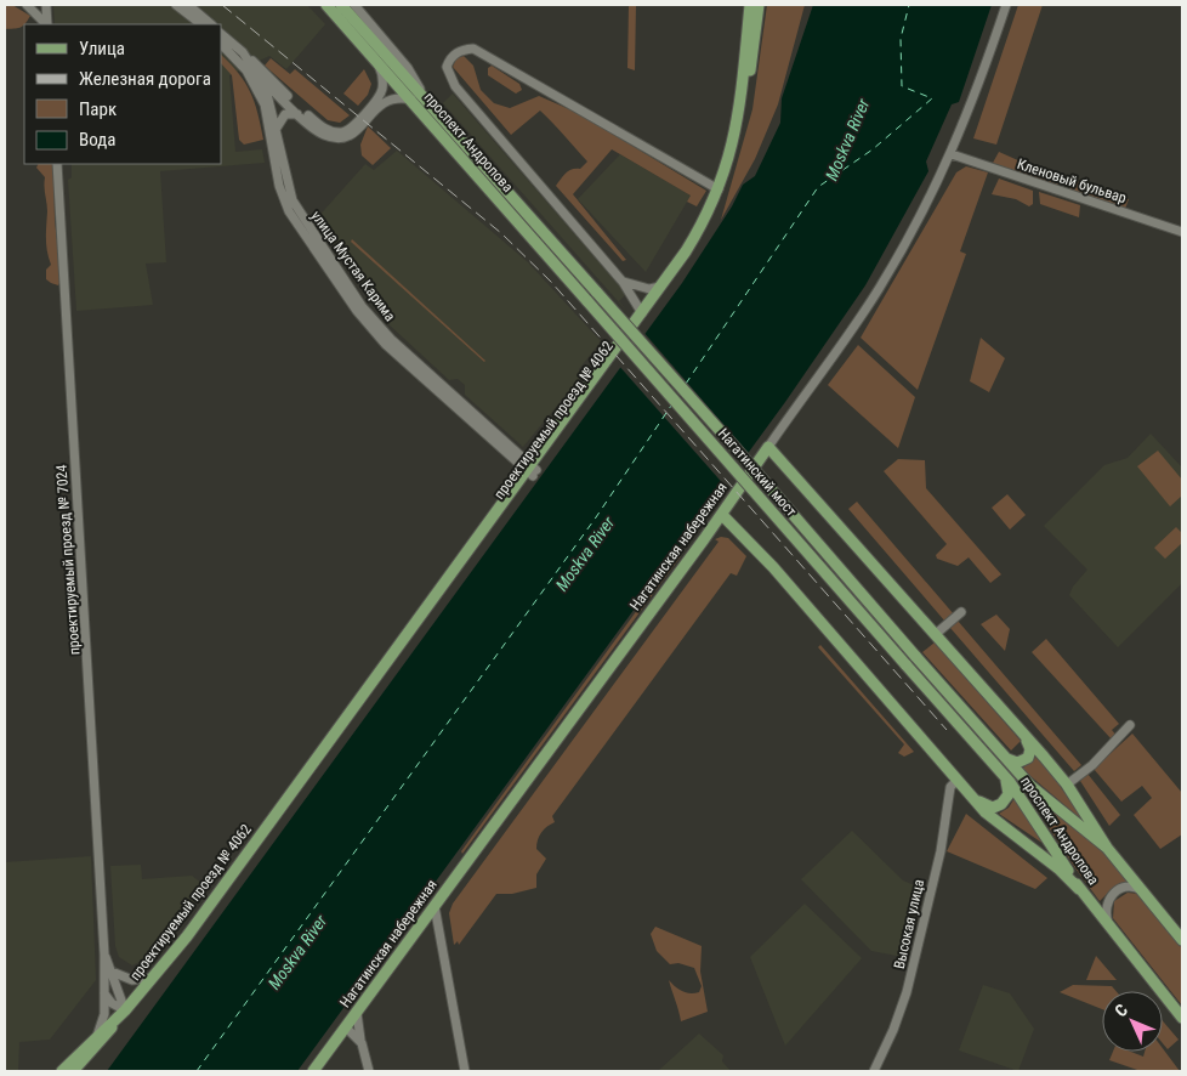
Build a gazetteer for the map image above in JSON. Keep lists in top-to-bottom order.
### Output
{
  "streets": {
    "main road": [
      "проспект Андропова",
      "проектируемый проезд № 4062",
      "Нагатинский мост",
      "Нагатинская набережная"
    ],
    "street": [
      "Кленовый бульвар",
      "улица Мустая Карима",
      "проектируемый проезд № 7024",
      "Высокая улица"
    ]
  },
  "crossings": [
    ["проспект Андропова", "Нагатинский мост"],
    ["Кленовый бульвар", "Нагатинская набережная"],
    ["улица Мустая Карима", "проектируемый проезд № 4062"],
    ["проектируемый проезд № 4062", "проектируемый проезд № 7024"]
  ],
  "water": ["Moskva River"],
  "legend": [
    "Улица",
    "Железная дорога",
    "Парк",
    "Вода"
  ],
  "north": "top left"
}
